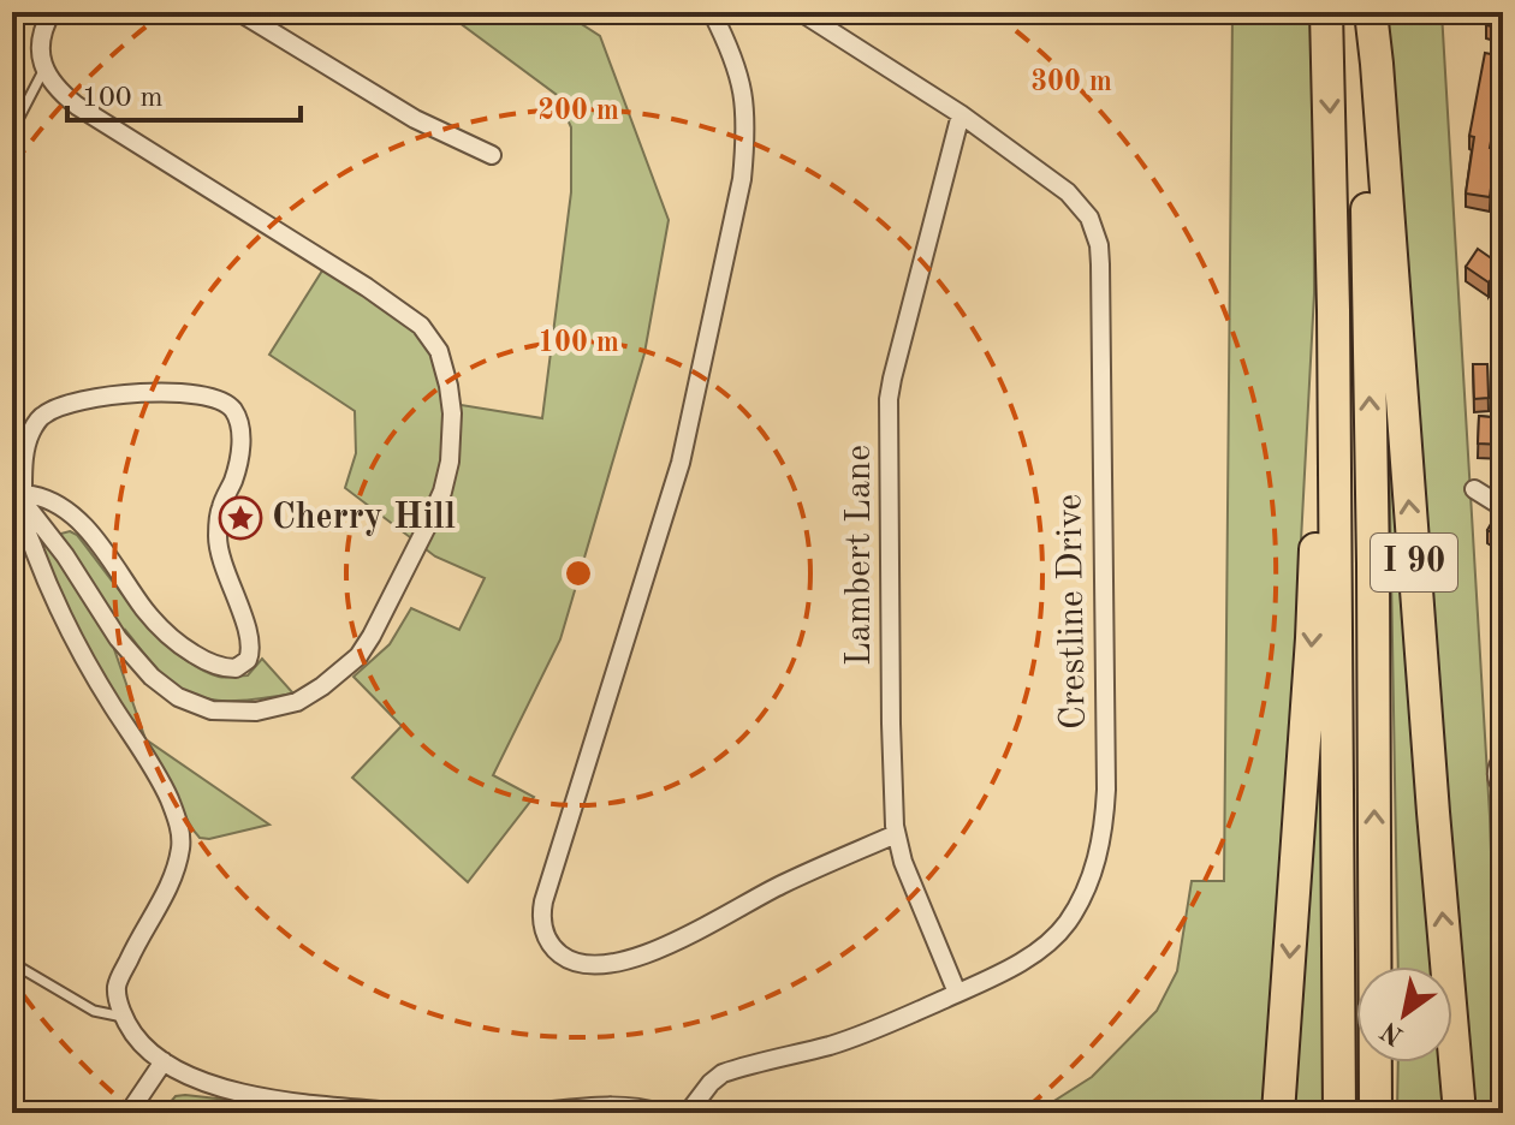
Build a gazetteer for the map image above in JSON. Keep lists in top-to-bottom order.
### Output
{
  "streets": {
    "highway": ["I 90"],
    "street": ["Lambert Lane", "Crestline Drive"]
  },
  "crossings": [
    ["Lambert Lane", "Crestline Drive"]
  ],
  "places": {
    "place": ["Cherry Hill"]
  },
  "scale_bar": "100 m",
  "north": "bottom left",
  "rings": ["300 m", "200 m", "100 m"]
}
